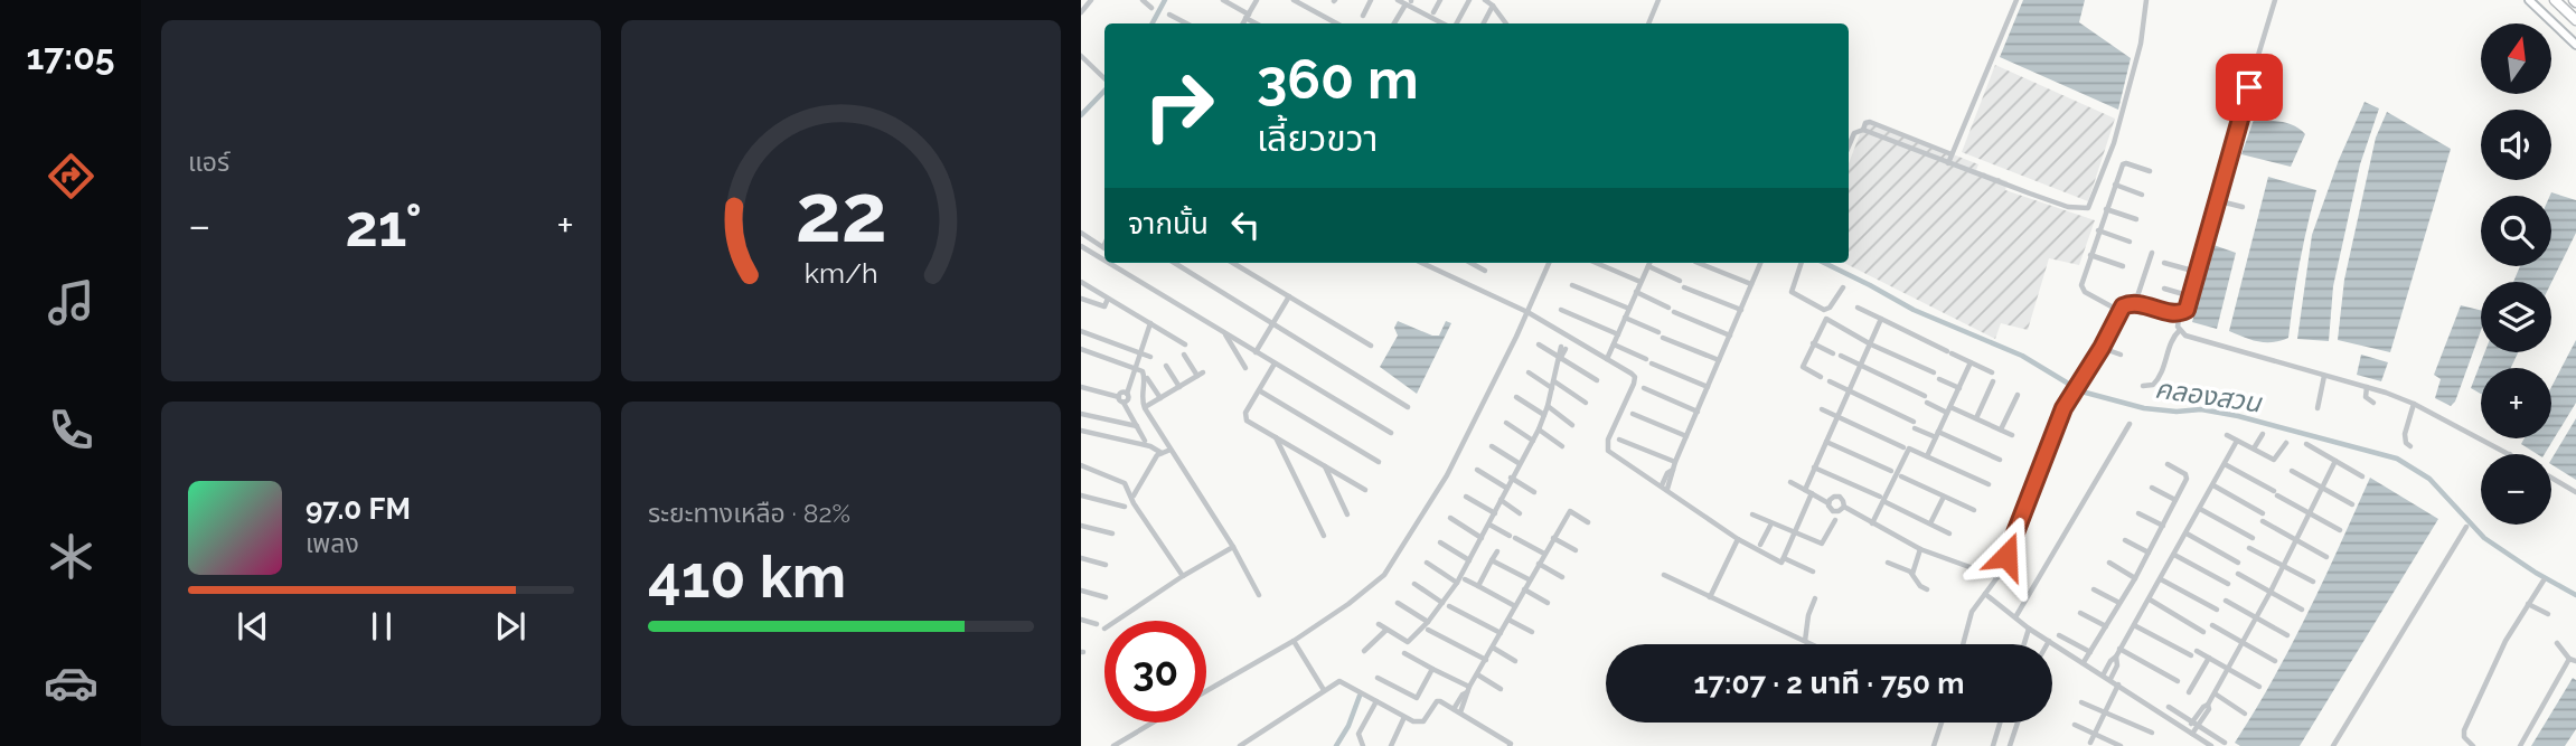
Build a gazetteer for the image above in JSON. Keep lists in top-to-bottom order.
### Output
{
  "water": ["คลองสวน"],
  "north": "top",
  "page": {
    "tabs": "17:05",
    "tile": [
      "แอร์",
      ["ระยะทางเหลือ · 82%", "410 km"]
    ],
    "map_buttons": ["+", "−"],
    "turn": ["360 m", "เลี้ยวขวา"],
    "then": "จากนั้น",
    "heat": ["−", "21°", "+"],
    "song": ["97.0 FM", "เพลง"],
    "limit": "30",
    "trip": "17:07 · 2 นาที · 750 m",
    "gauge": ["22", "km/h"]
  }
}
